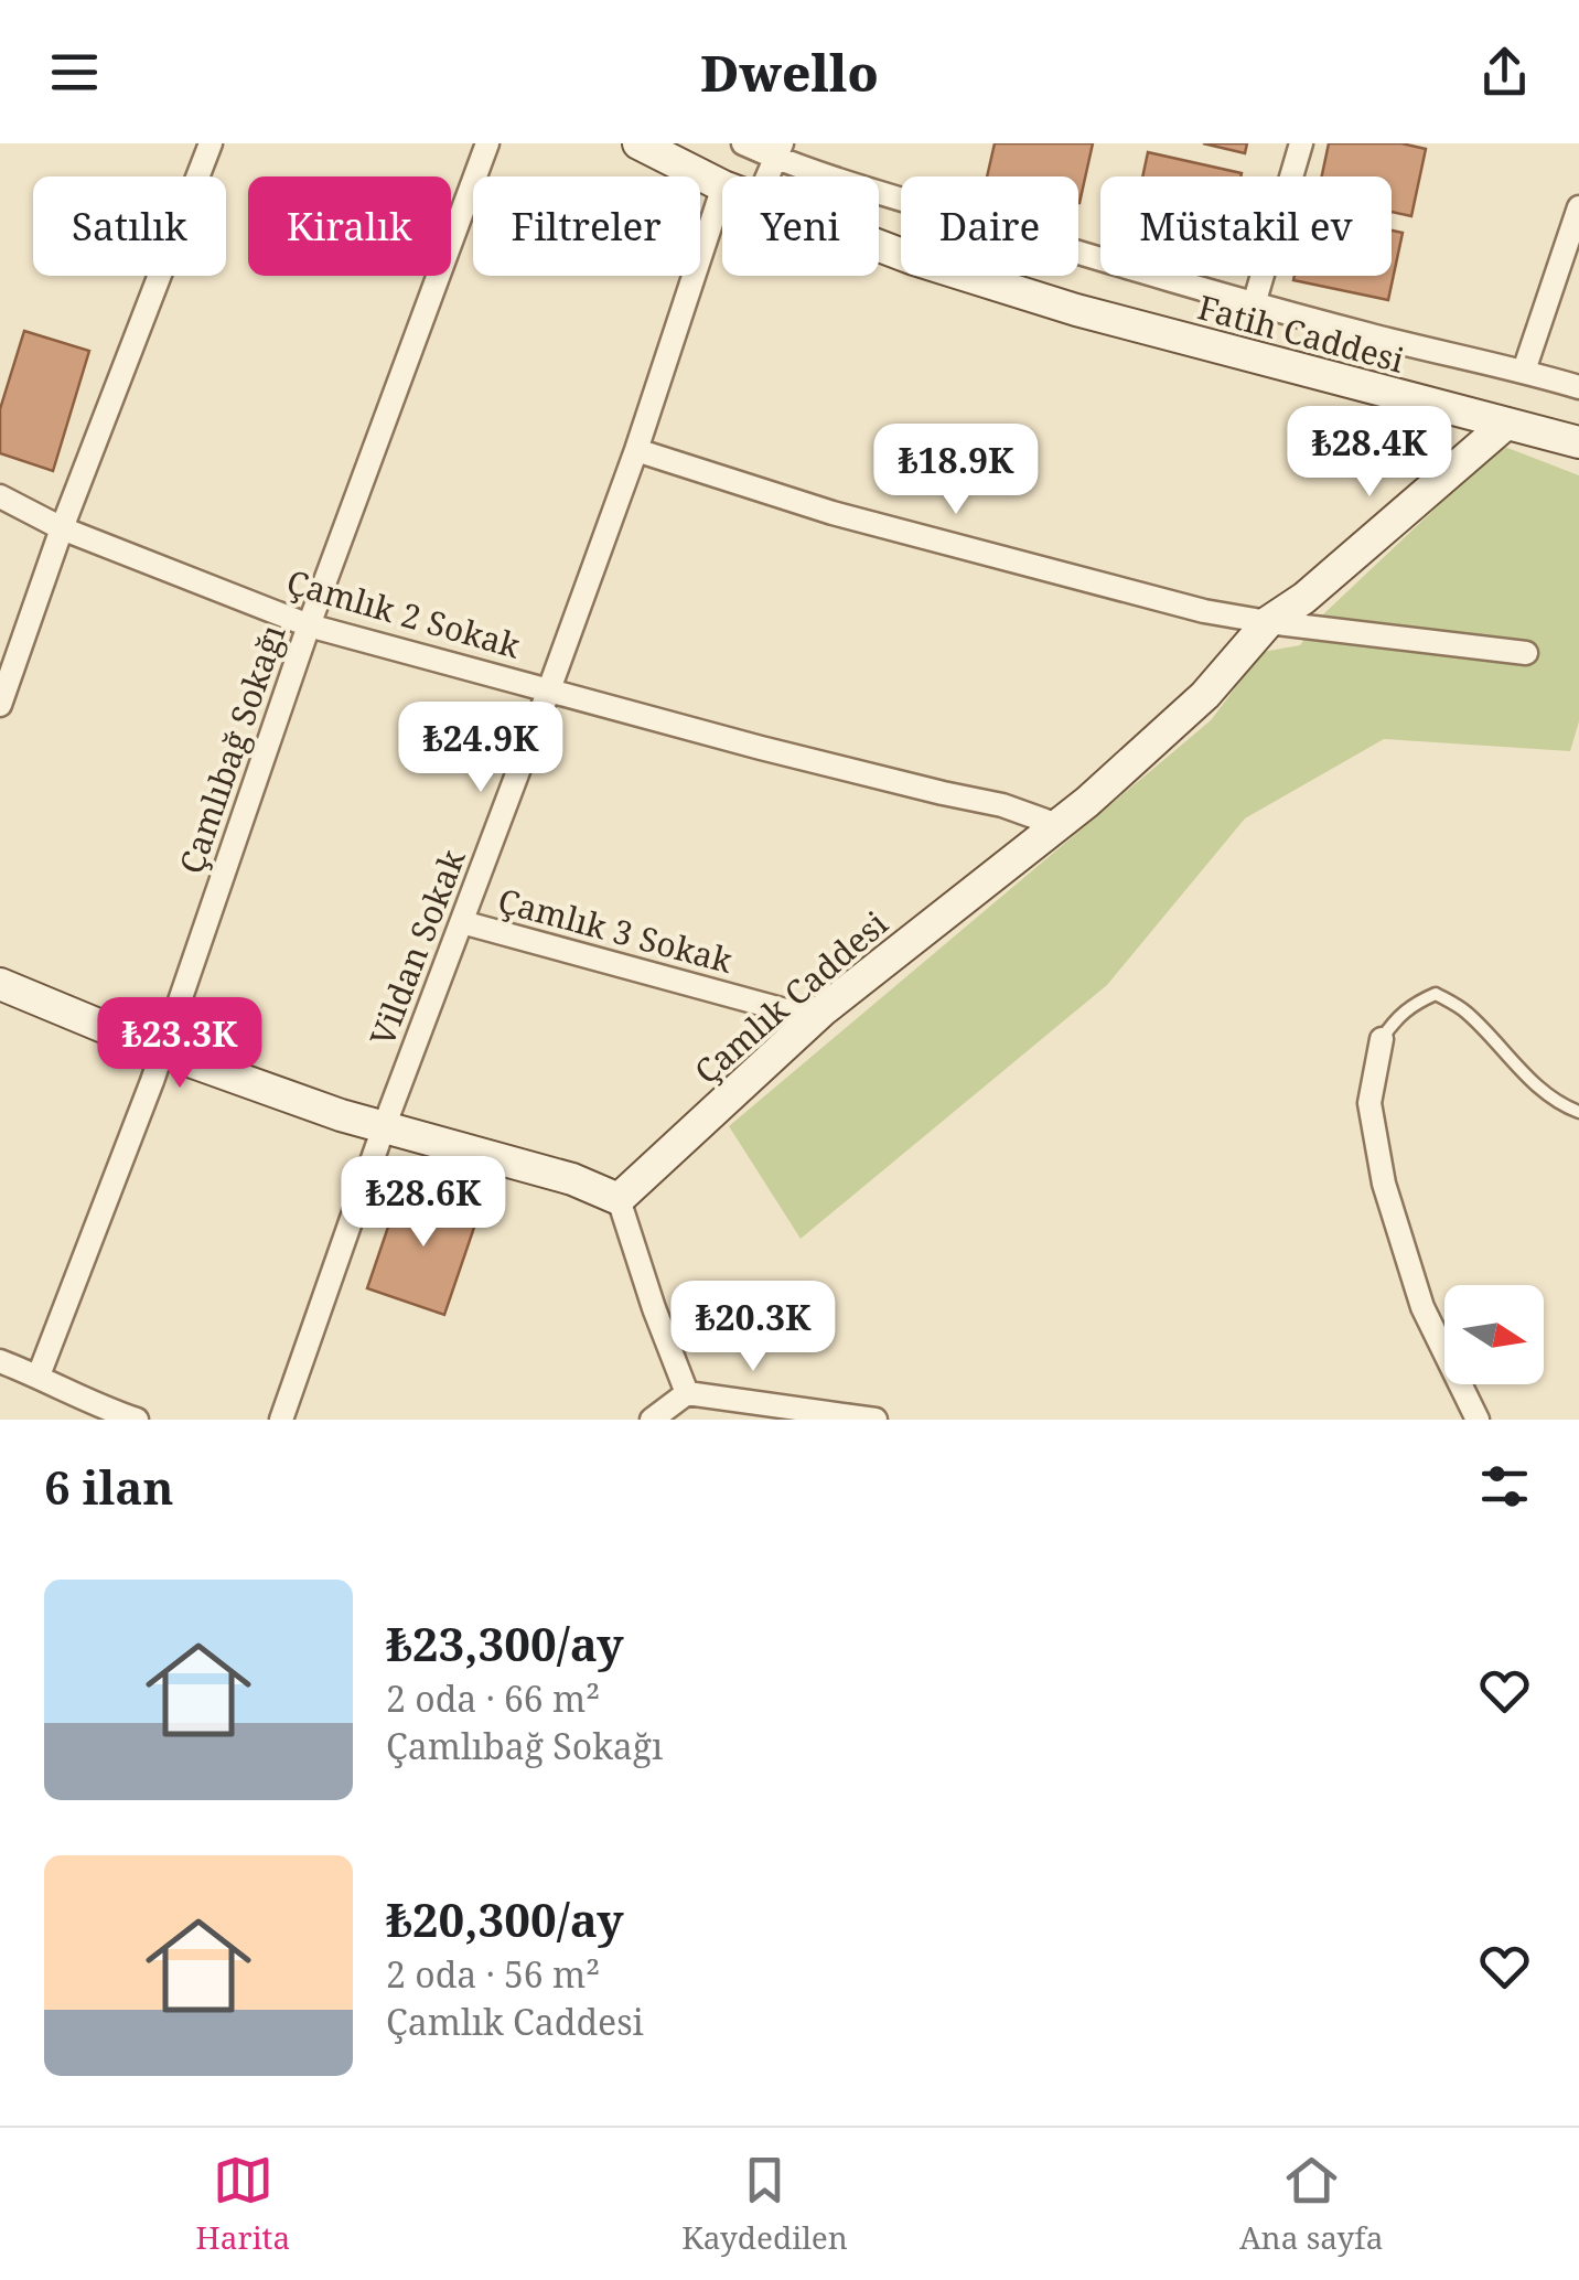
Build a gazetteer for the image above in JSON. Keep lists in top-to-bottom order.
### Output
{
  "streets": {
    "street": [
      "Fatih Caddesi",
      "Çamlık 2 Sokak",
      "Çamlıbağ Sokağı",
      "Çamlık 3 Sokak",
      "Vildan Sokak",
      "Çamlık Caddesi"
    ]
  },
  "crossings": [
    ["Fatih Caddesi", "Çamlık Caddesi"],
    ["Çamlık 2 Sokak", "Çamlıbağ Sokağı"],
    ["Çamlık 2 Sokak", "Vildan Sokak"],
    ["Çamlık 2 Sokak", "Çamlık Caddesi"],
    ["Çamlık 3 Sokak", "Vildan Sokak"],
    ["Çamlık 3 Sokak", "Çamlık Caddesi"]
  ],
  "north": "right",
  "page": {
    "header": "Dwello",
    "chip": [
      "Satılık",
      "Kiralık",
      "Filtreler",
      "Yeni",
      "Daire",
      "Müstakil ev"
    ],
    "price": [
      "₺28.4K",
      "₺18.9K",
      "₺24.9K",
      "₺23.3K",
      "₺28.6K",
      "₺20.3K"
    ],
    "heading": "6 ilan",
    "list": [
      {
        "name": "₺23,300/ay",
        "note": "2 oda · 66 m² · Çamlıbağ Sokağı"
      },
      {
        "name": "₺20,300/ay",
        "note": "2 oda · 56 m² · Çamlık Caddesi"
      }
    ],
    "tabs": ["Harita", "Kaydedilen", "Ana sayfa"]
  }
}
